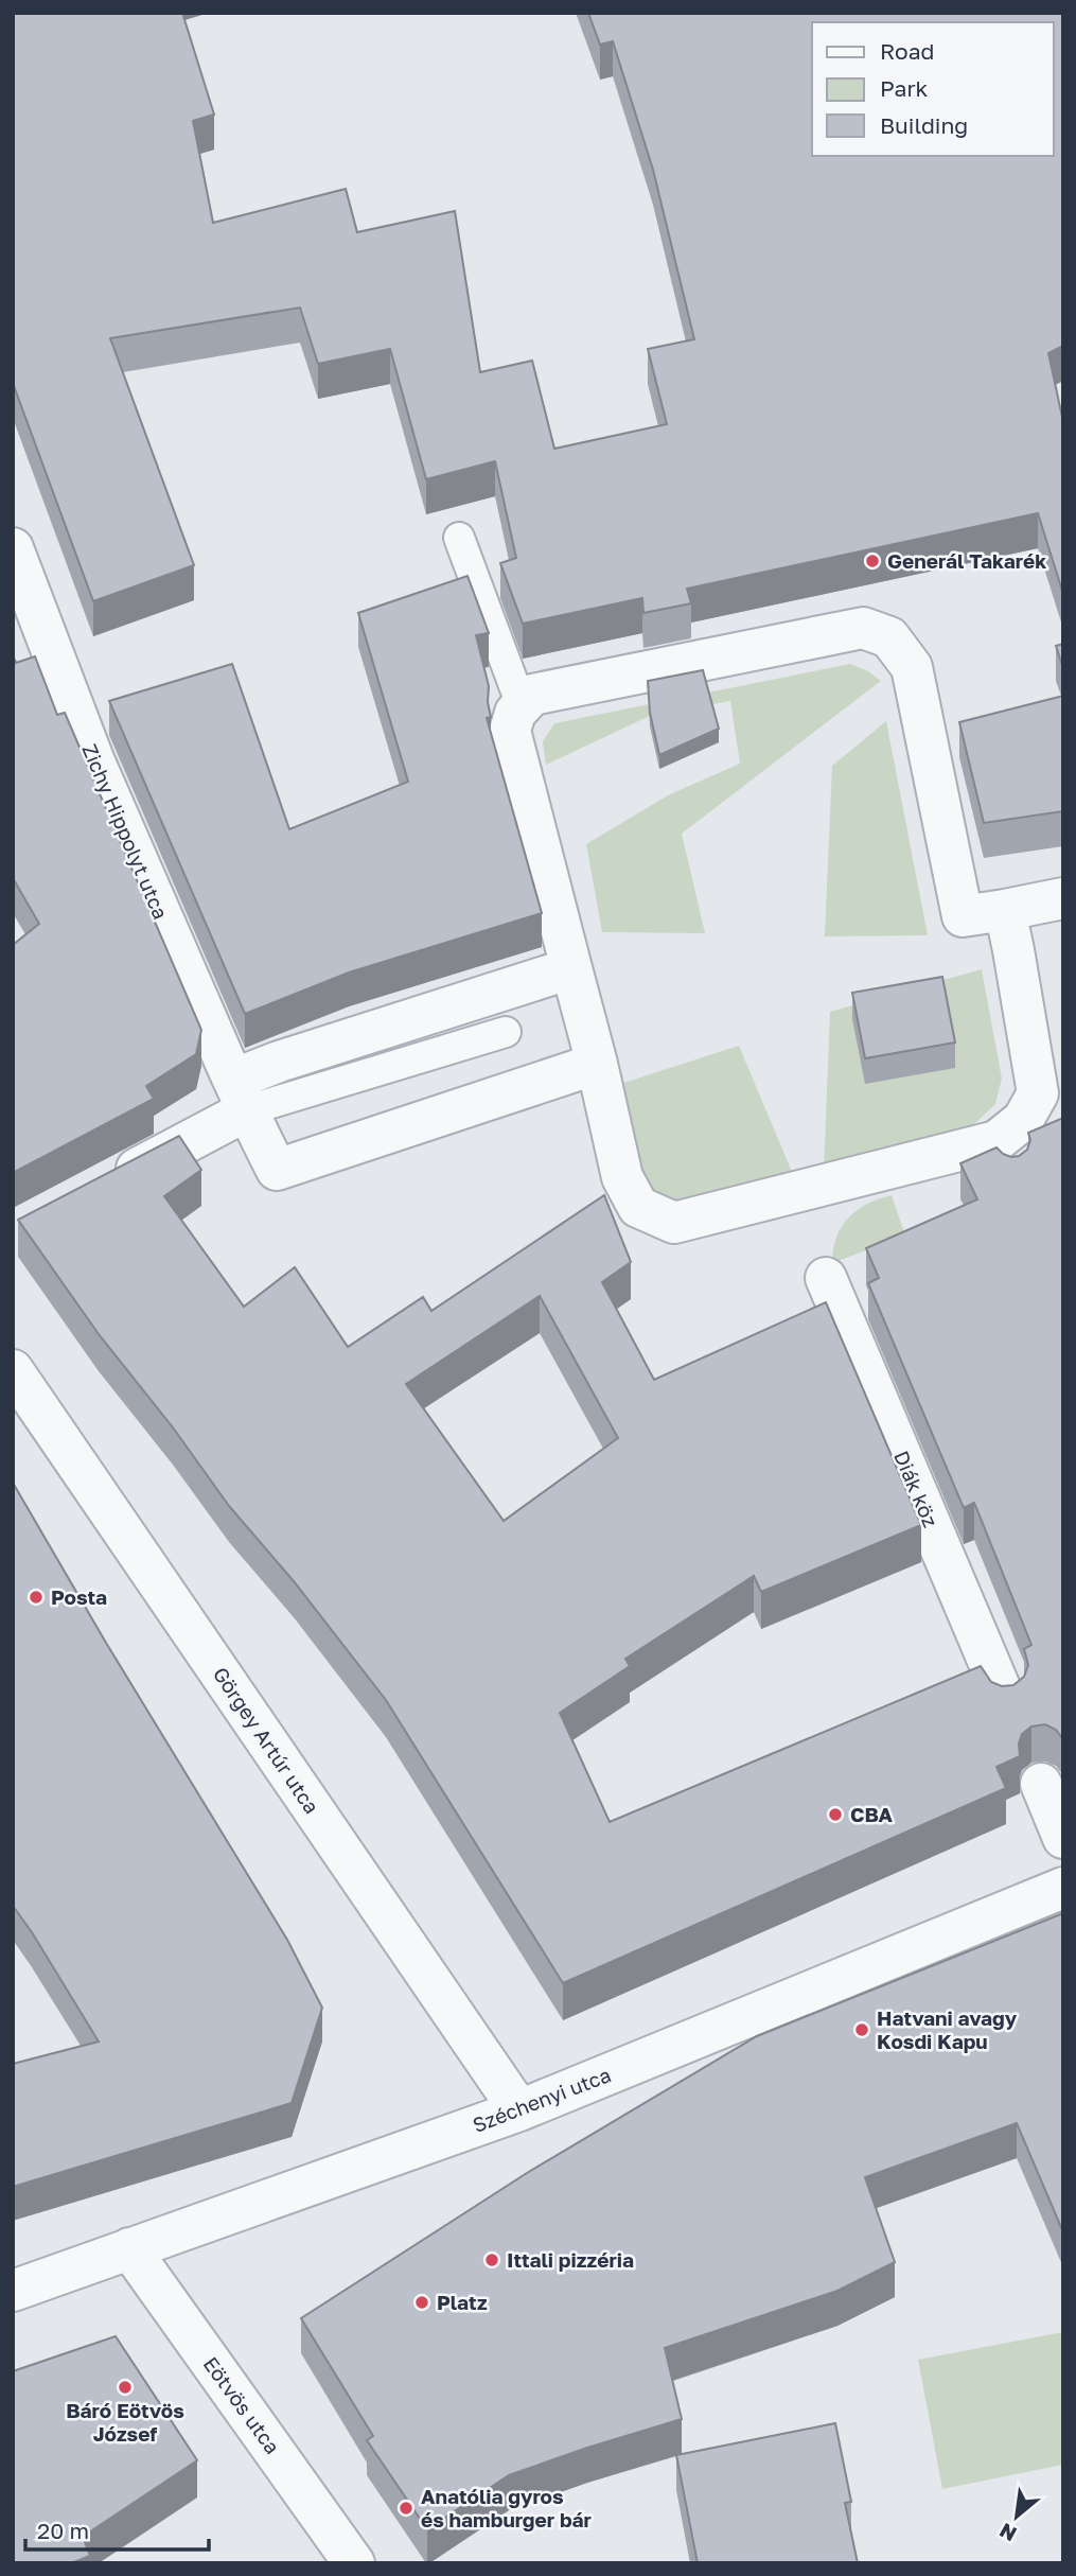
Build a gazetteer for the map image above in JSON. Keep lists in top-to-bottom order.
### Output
{
  "streets": {
    "street": [
      "Zichy Hippolyt utca",
      "Diák köz",
      "Görgey Artúr utca",
      "Széchenyi utca",
      "Eötvös utca"
    ]
  },
  "crossings": [
    ["Görgey Artúr utca", "Széchenyi utca"],
    ["Széchenyi utca", "Eötvös utca"]
  ],
  "places": [
    "Generál Takarék",
    "Posta",
    "CBA",
    "Hatvani avagy Kosdi Kapu",
    "Ittali pizzéria",
    "Platz",
    "Báró Eötvös József",
    "Anatólia gyros és hamburger bár"
  ],
  "legend": ["Road", "Park", "Building"],
  "scale_bar": "20 m",
  "north": "bottom left"
}
